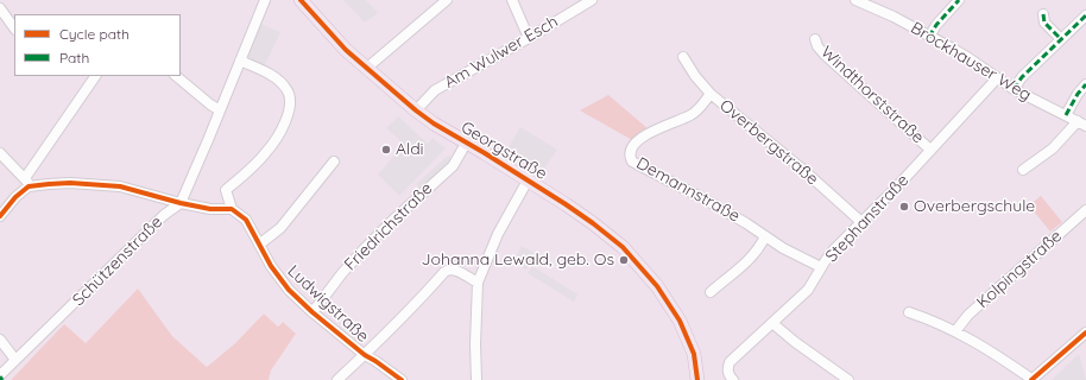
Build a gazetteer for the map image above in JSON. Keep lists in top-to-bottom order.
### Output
{
  "streets": {
    "main road": ["Georgstraße"],
    "street": [
      "Am Wulwer Esch",
      "Brockhauser Weg",
      "Windthorststraße",
      "Overbergstraße",
      "Demannstraße",
      "Stephanstraße",
      "Friedrichstraße",
      "Schützenstraße",
      "Kolpingstraße",
      "Ludwigstraße"
    ]
  },
  "crossings": [
    ["Am Wulwer Esch", "Georgstraße"],
    ["Brockhauser Weg", "Stephanstraße"],
    ["Windthorststraße", "Stephanstraße"],
    ["Overbergstraße", "Demannstraße"],
    ["Overbergstraße", "Stephanstraße"],
    ["Georgstraße", "Friedrichstraße"],
    ["Demannstraße", "Stephanstraße"],
    ["Friedrichstraße", "Ludwigstraße"]
  ],
  "places": ["Aldi", "Overbergschule", "Johanna Lewald, geb. Os"],
  "legend": ["Cycle path", "Path"]
}
